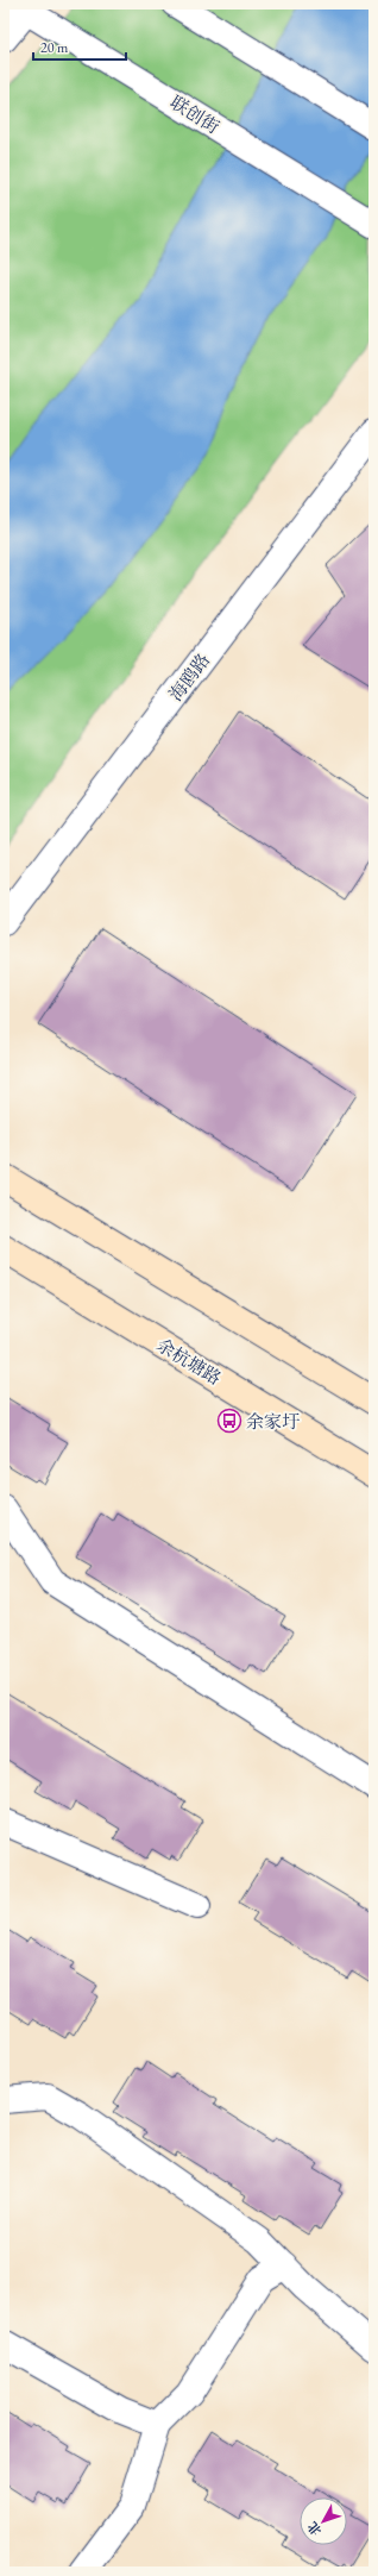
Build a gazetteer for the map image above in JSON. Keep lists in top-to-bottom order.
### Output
{
  "streets": {
    "main road": ["余杭塘路"],
    "street": ["联创街", "海鸥路"]
  },
  "places": {
    "bus stop": ["余家圩"]
  },
  "scale_bar": "20 m",
  "north": "bottom left"
}
